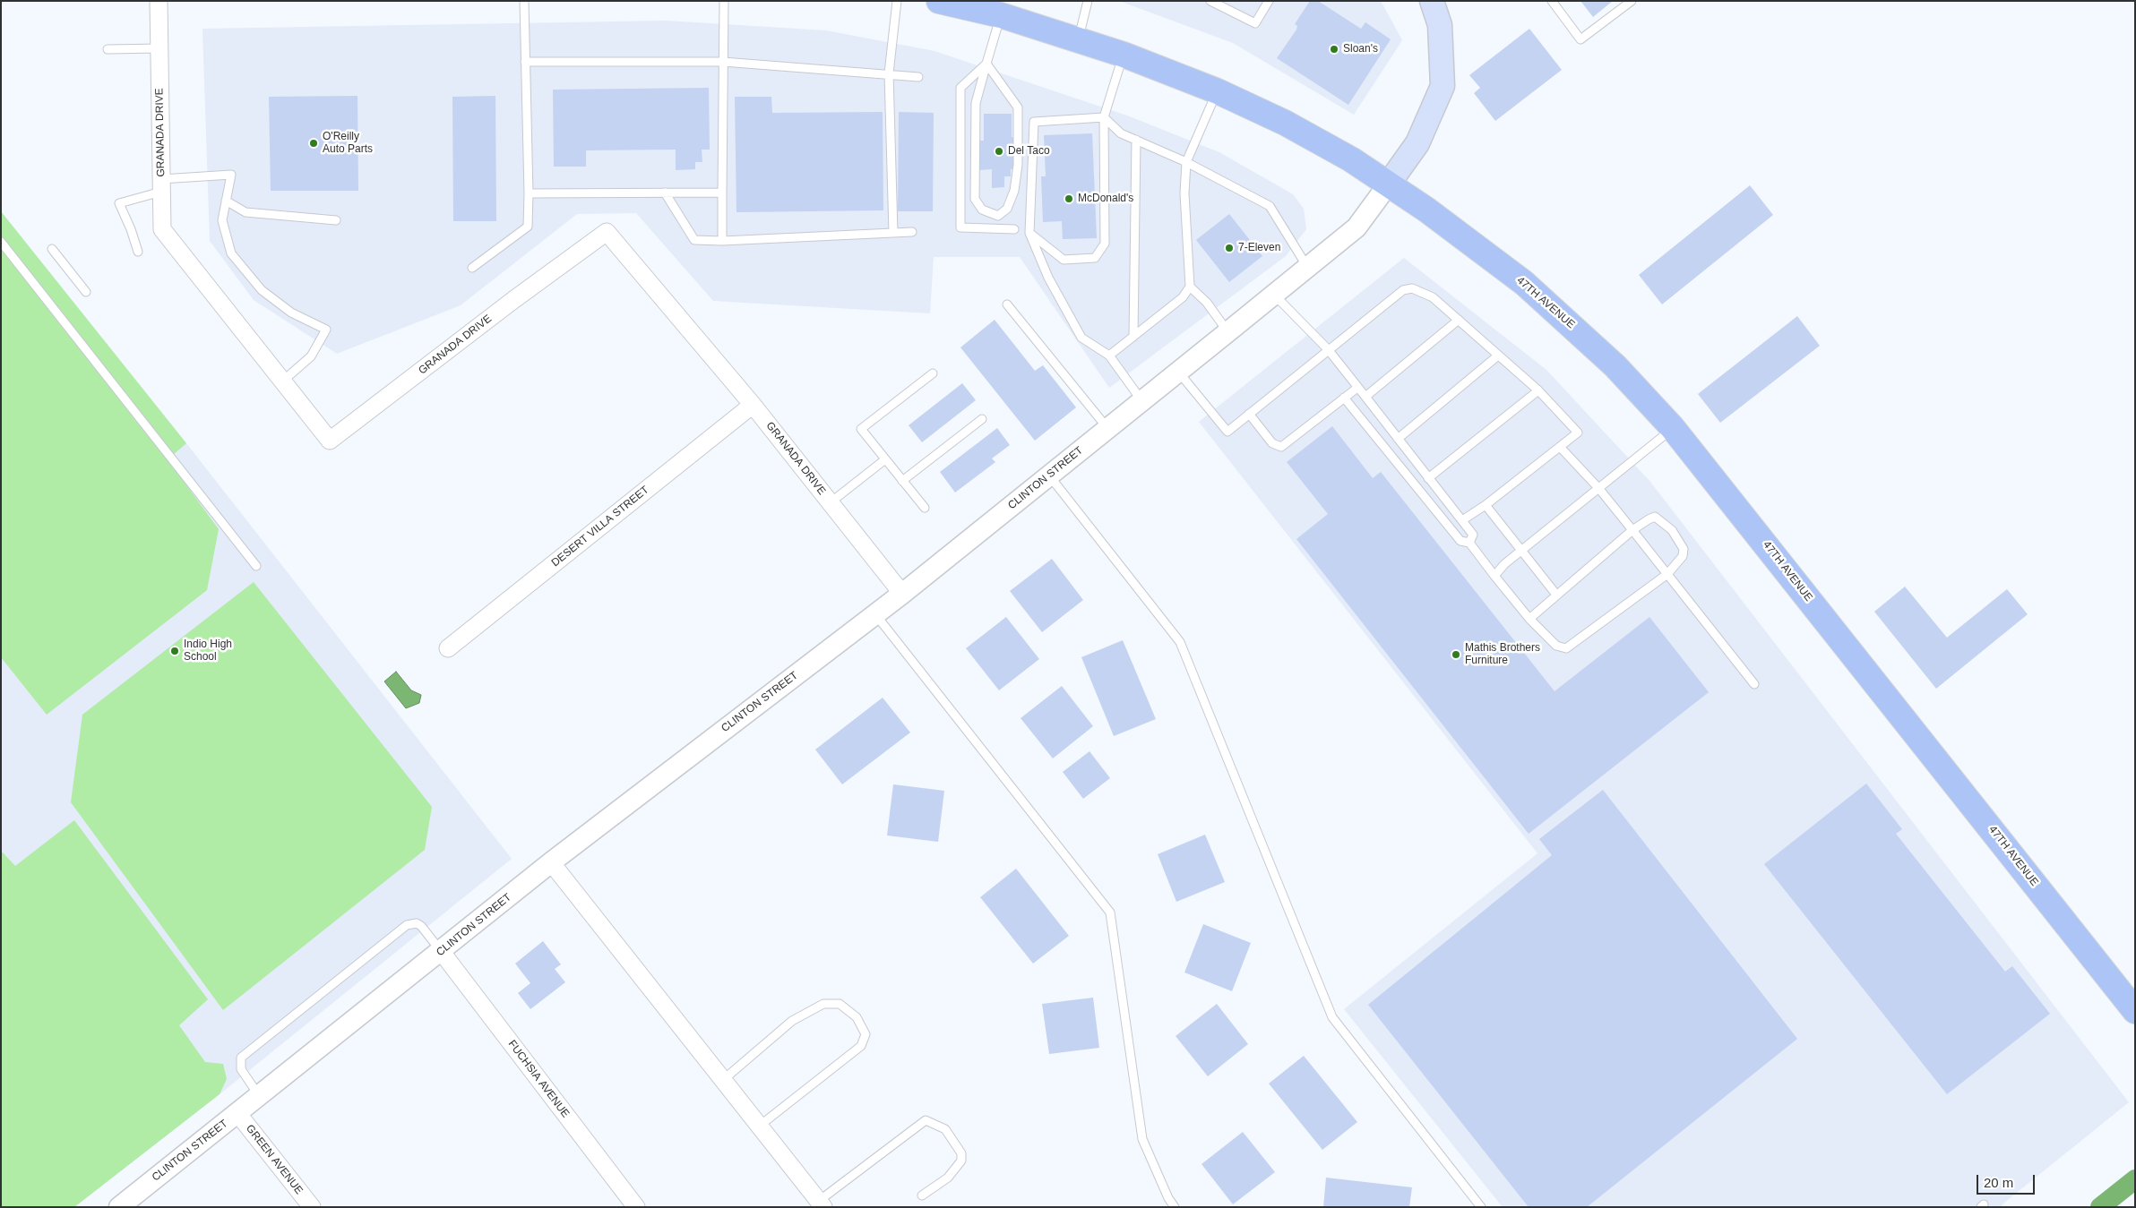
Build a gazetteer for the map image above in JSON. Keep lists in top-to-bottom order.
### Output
{
  "streets": {
    "main road": ["47TH AVENUE"],
    "street": [
      "GRANADA DRIVE",
      "CLINTON STREET",
      "DESERT VILLA STREET",
      "FUCHSIA AVENUE",
      "GREEN AVENUE"
    ]
  },
  "crossings": [
    ["GRANADA DRIVE", "CLINTON STREET"],
    ["GRANADA DRIVE", "DESERT VILLA STREET"],
    ["47TH AVENUE", "CLINTON STREET"],
    ["CLINTON STREET", "FUCHSIA AVENUE"],
    ["CLINTON STREET", "GREEN AVENUE"]
  ],
  "places": [
    "Sloan's",
    "O'Reilly Auto Parts",
    "Del Taco",
    "McDonald's",
    "7-Eleven",
    "Indio High School",
    "Mathis Brothers Furniture"
  ],
  "scale_bar": "20 m"
}
